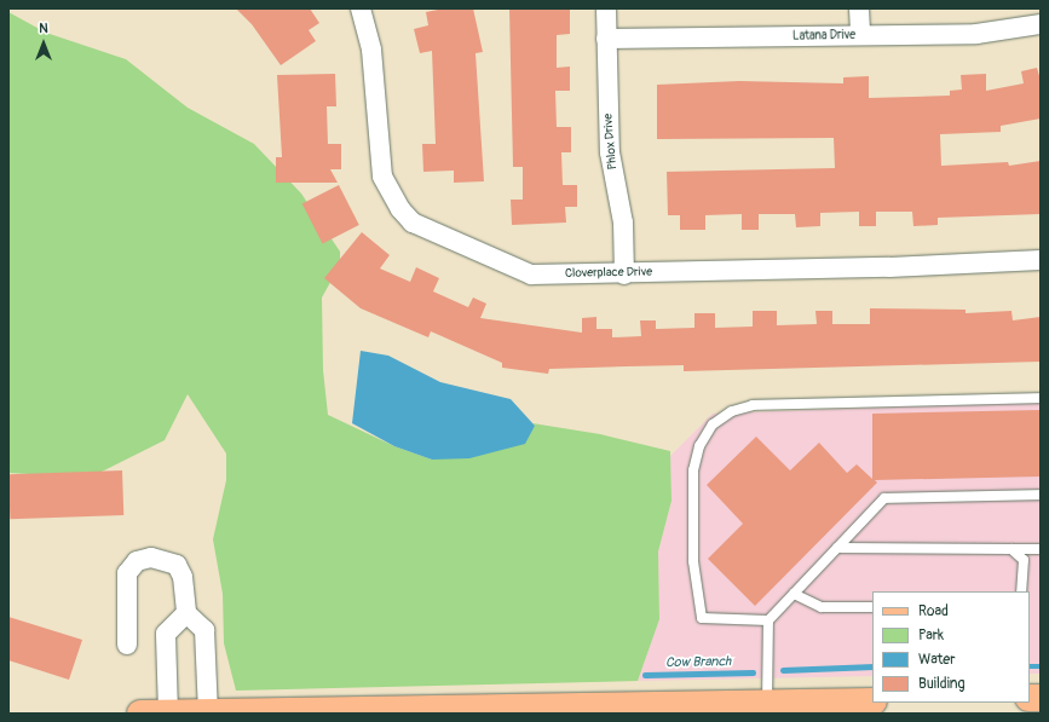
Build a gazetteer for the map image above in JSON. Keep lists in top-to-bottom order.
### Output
{
  "streets": {
    "street": ["Latana Drive", "Phlox Drive", "Cloverplace Drive"]
  },
  "crossings": [
    ["Latana Drive", "Phlox Drive"],
    ["Phlox Drive", "Cloverplace Drive"]
  ],
  "water": ["Cow Branch"],
  "legend": [
    "Road",
    "Park",
    "Water",
    "Building"
  ],
  "north": "top"
}
